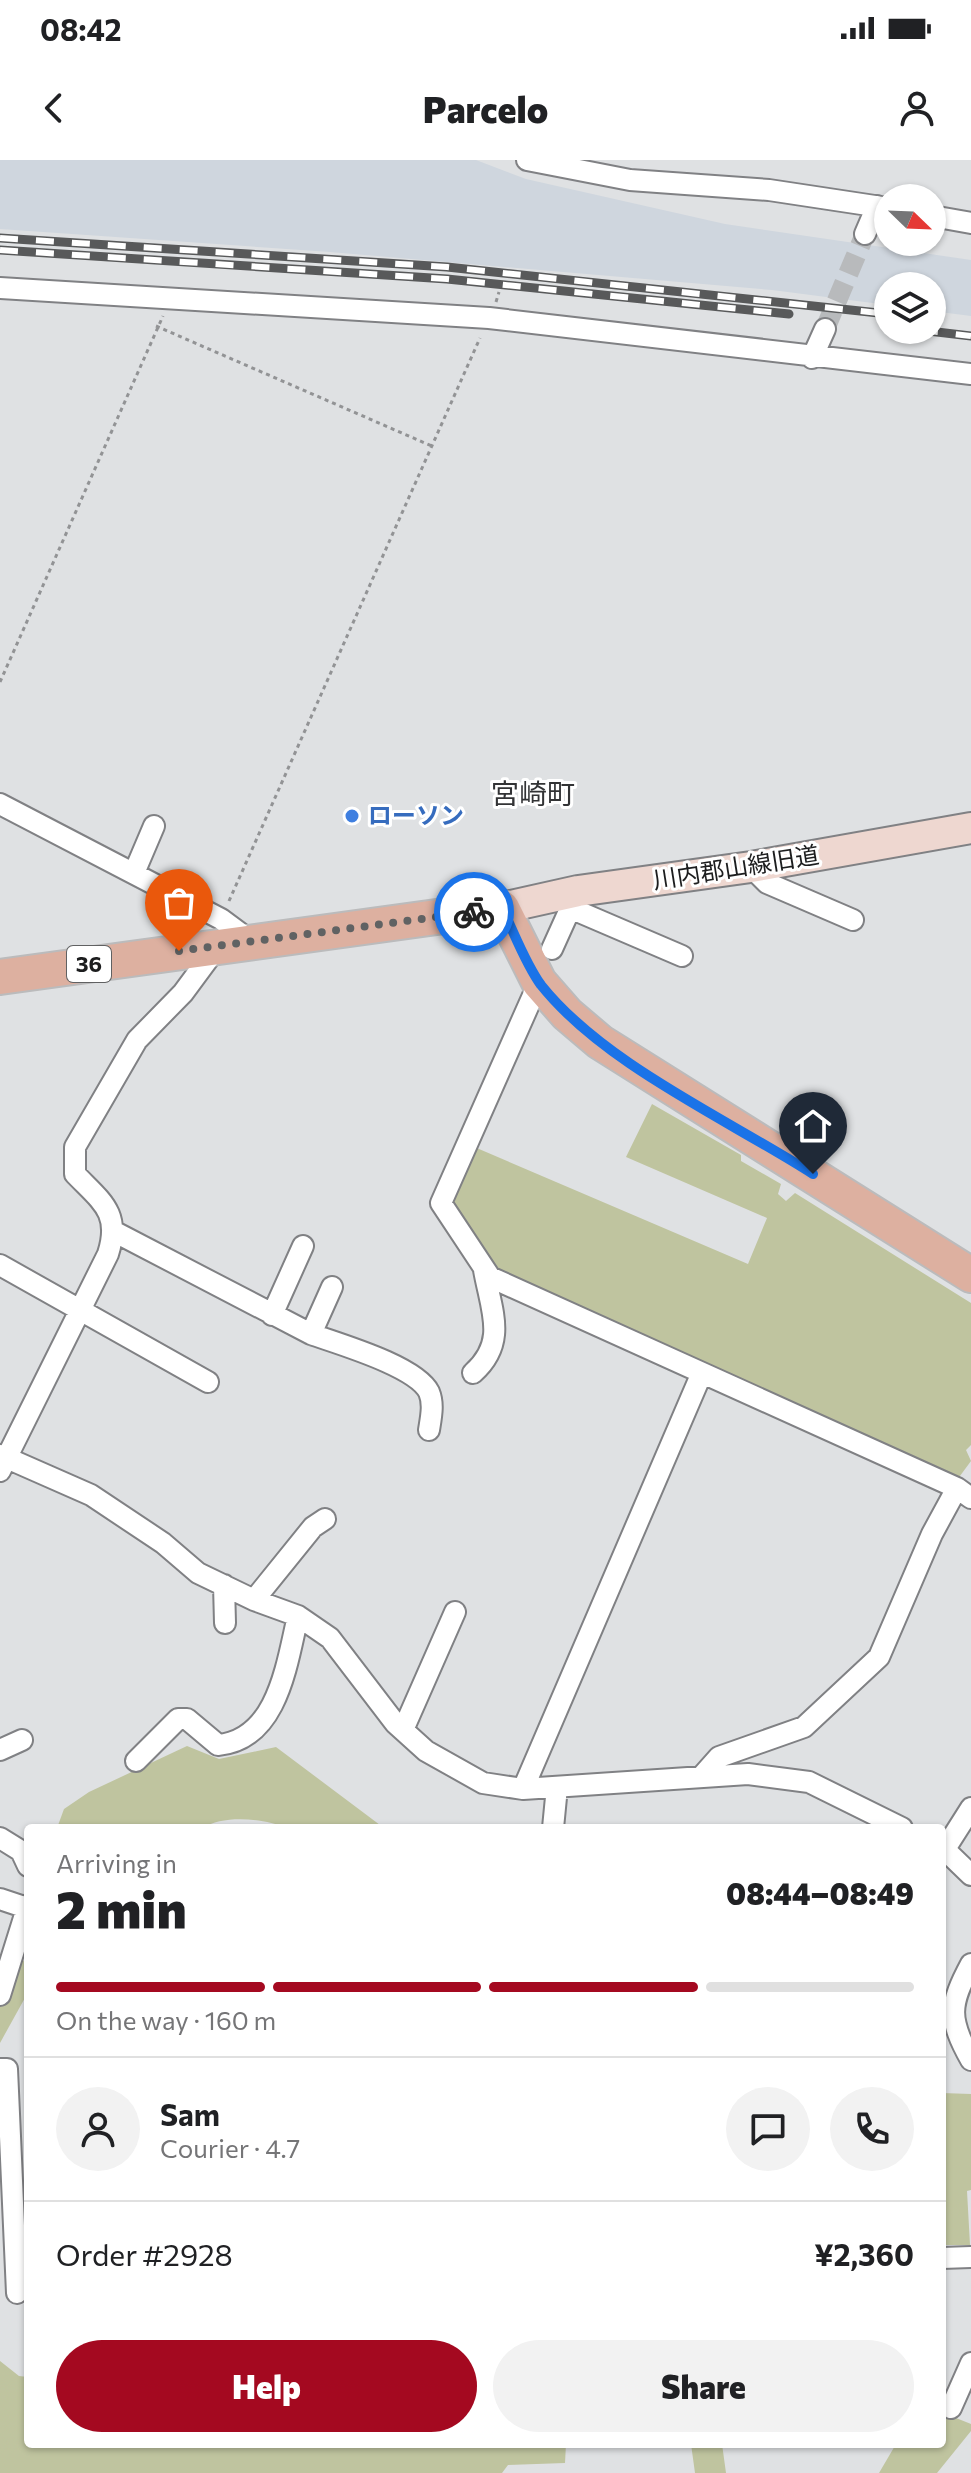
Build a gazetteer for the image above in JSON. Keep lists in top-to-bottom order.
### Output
{
  "streets": {
    "main road": ["36"],
    "street": ["川内郡山線旧道"]
  },
  "crossings": [
    ["川内郡山線旧道", "36"]
  ],
  "districts": ["宮崎町"],
  "places": ["ローソン"],
  "north": "bottom right",
  "page": {
    "status": "08:42",
    "header": "Parcelo",
    "heading": ["2 min", "Arriving in", "08:44–08:49"],
    "panel": [
      "Sam",
      "Courier · 4.7",
      "Order #2928",
      "¥2,360"
    ],
    "bar": "On the way · 160 m",
    "buttons": ["Help", "Share"]
  }
}
